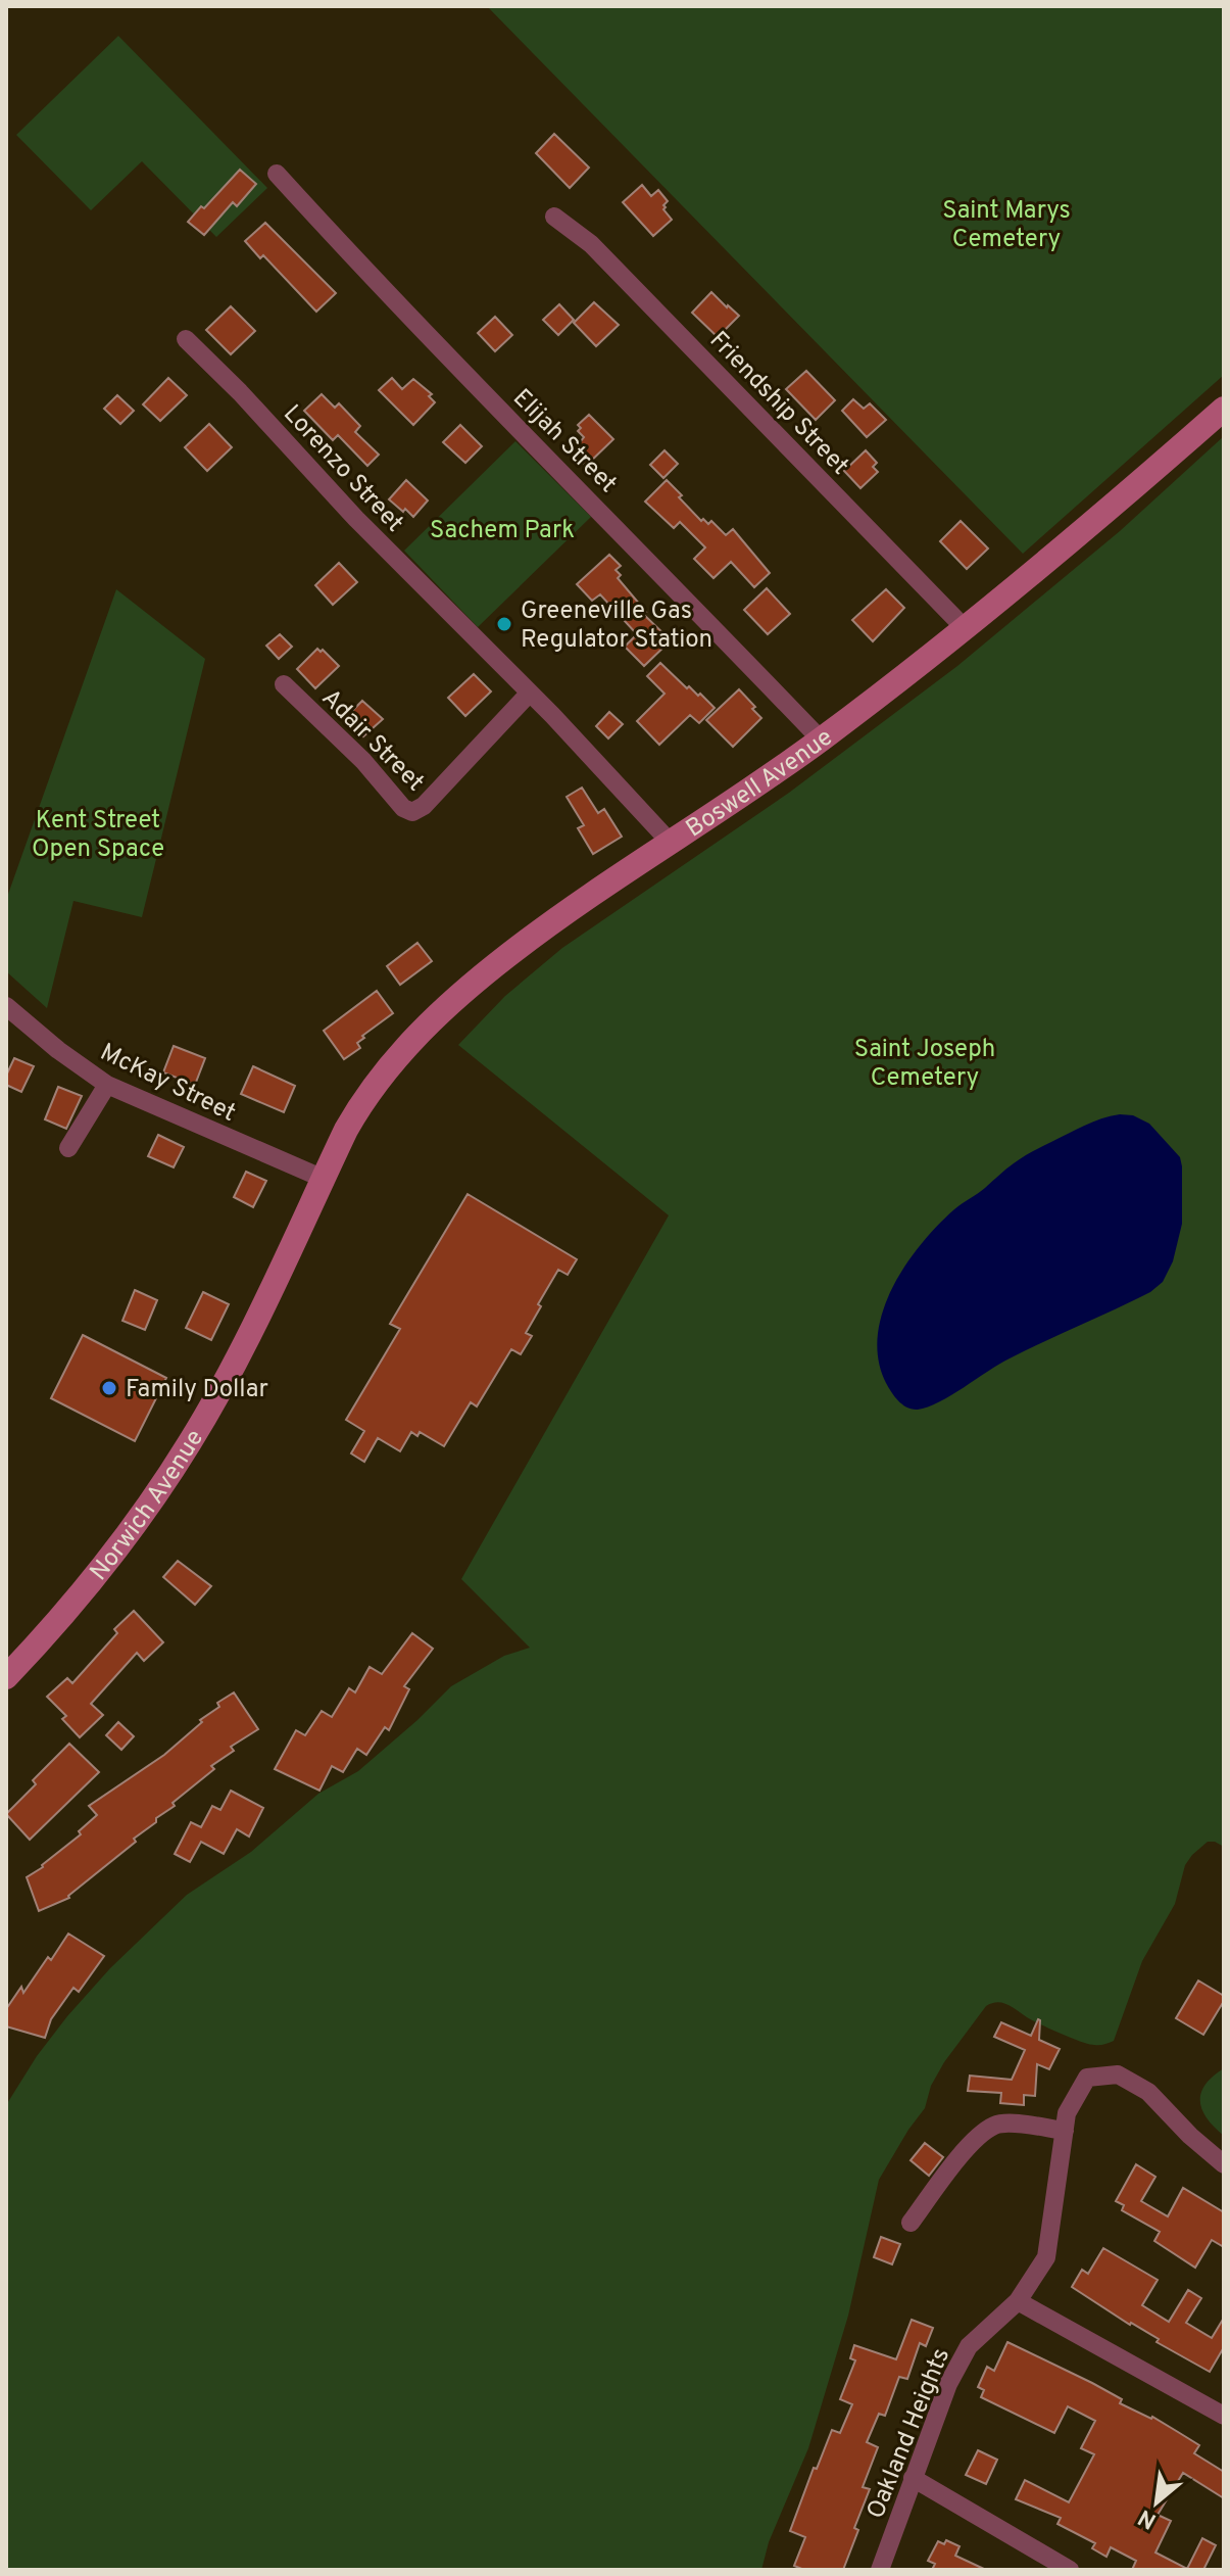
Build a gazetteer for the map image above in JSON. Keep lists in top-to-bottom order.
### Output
{
  "streets": {
    "main road": ["Boswell Avenue", "Norwich Avenue"],
    "street": [
      "Friendship Street",
      "Elijah Street",
      "Lorenzo Street",
      "Adair Street",
      "McKay Street",
      "Oakland Heights"
    ]
  },
  "crossings": [
    ["Friendship Street", "Boswell Avenue"],
    ["Elijah Street", "Boswell Avenue"],
    ["Lorenzo Street", "Adair Street"],
    ["Lorenzo Street", "Boswell Avenue"],
    ["Boswell Avenue", "McKay Street"],
    ["Boswell Avenue", "Norwich Avenue"],
    ["McKay Street", "Norwich Avenue"]
  ],
  "parks": [
    "Saint Marys Cemetery",
    "Sachem Park",
    "Kent Street Open Space",
    "Saint Joseph Cemetery"
  ],
  "places": ["Greeneville Gas Regulator Station", "Family Dollar"],
  "north": "bottom left"
}
